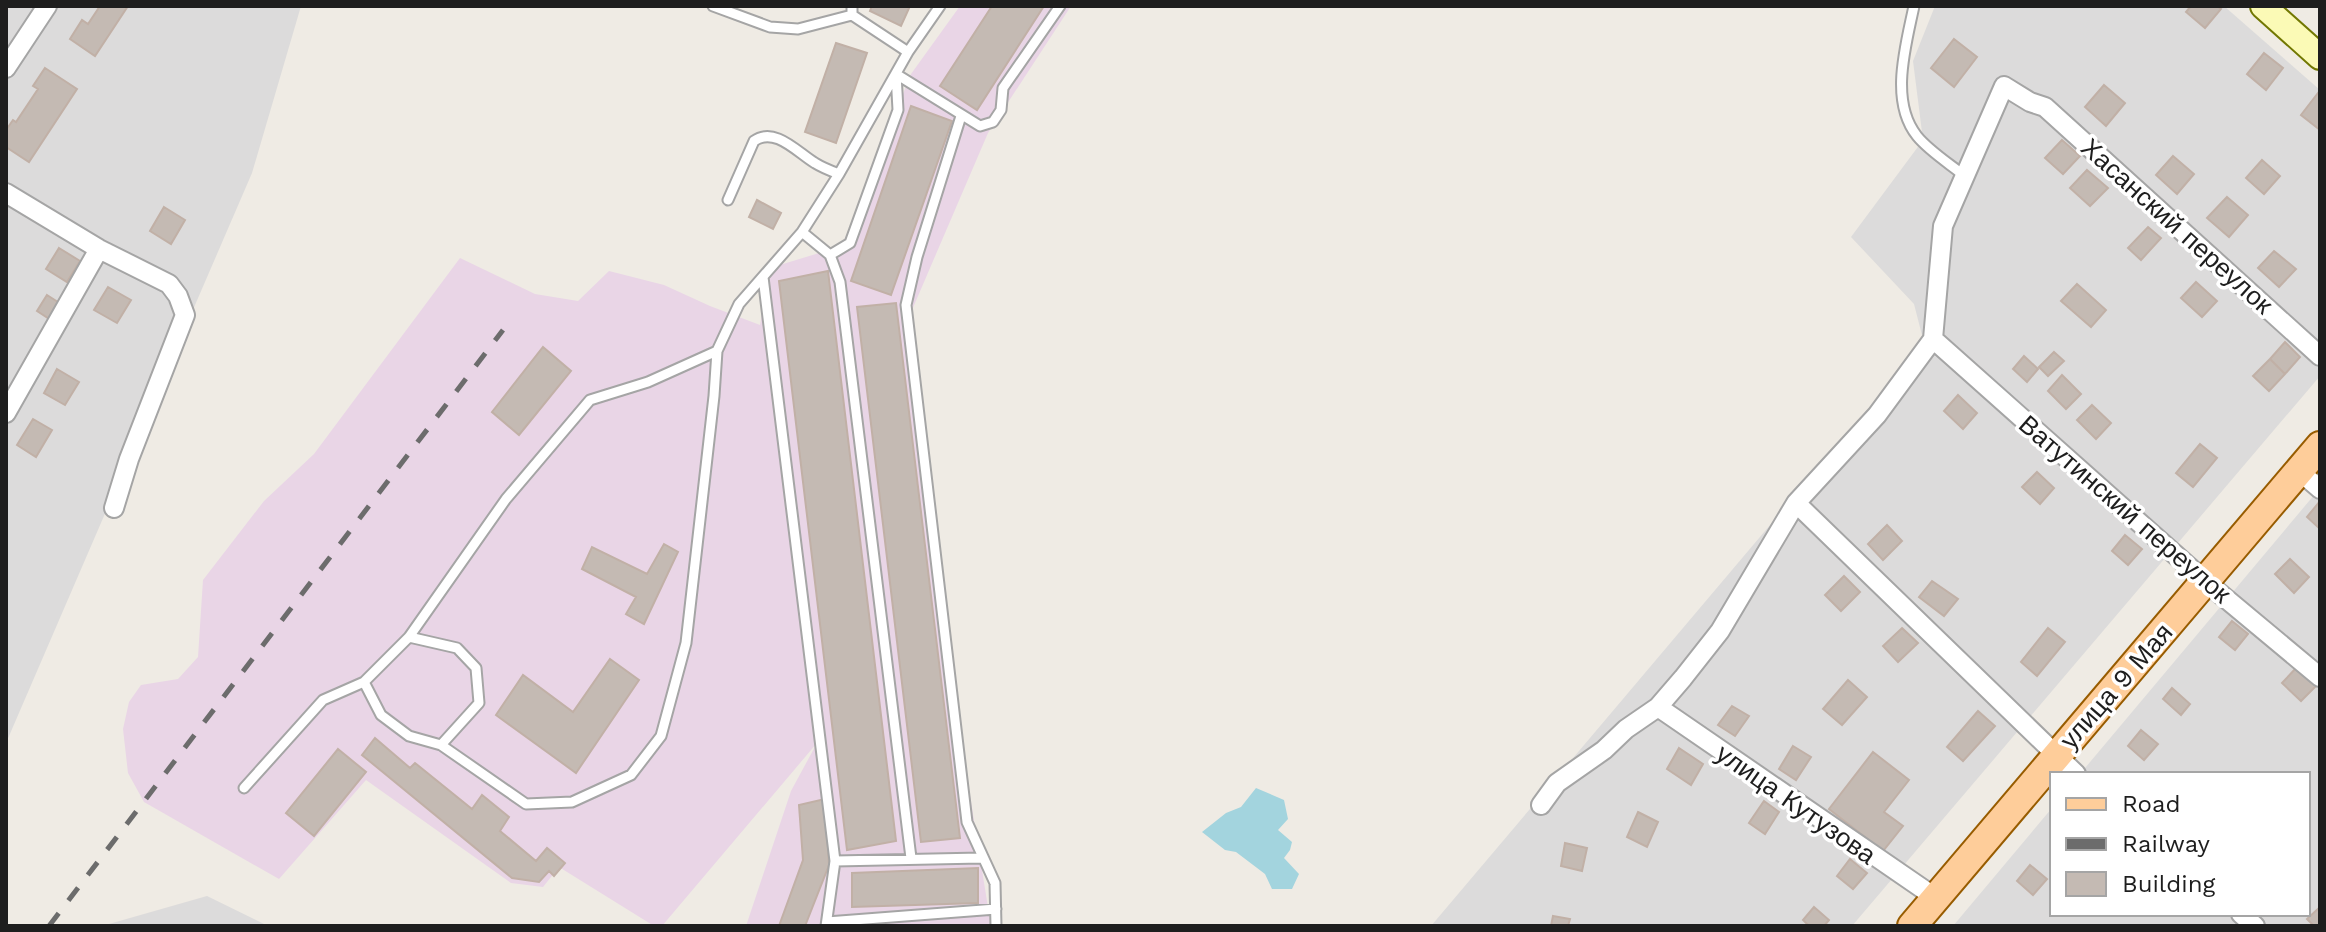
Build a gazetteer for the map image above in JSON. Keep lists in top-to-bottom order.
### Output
{
  "streets": {
    "main road": ["улица 9 Мая"],
    "street": ["Хасанский переулок", "Ватутинский переулок", "улица Кутузова"]
  },
  "crossings": [
    ["Ватутинский переулок", "улица 9 Мая"],
    ["улица 9 Мая", "улица Кутузова"]
  ],
  "legend": ["Road", "Railway", "Building"]
}
